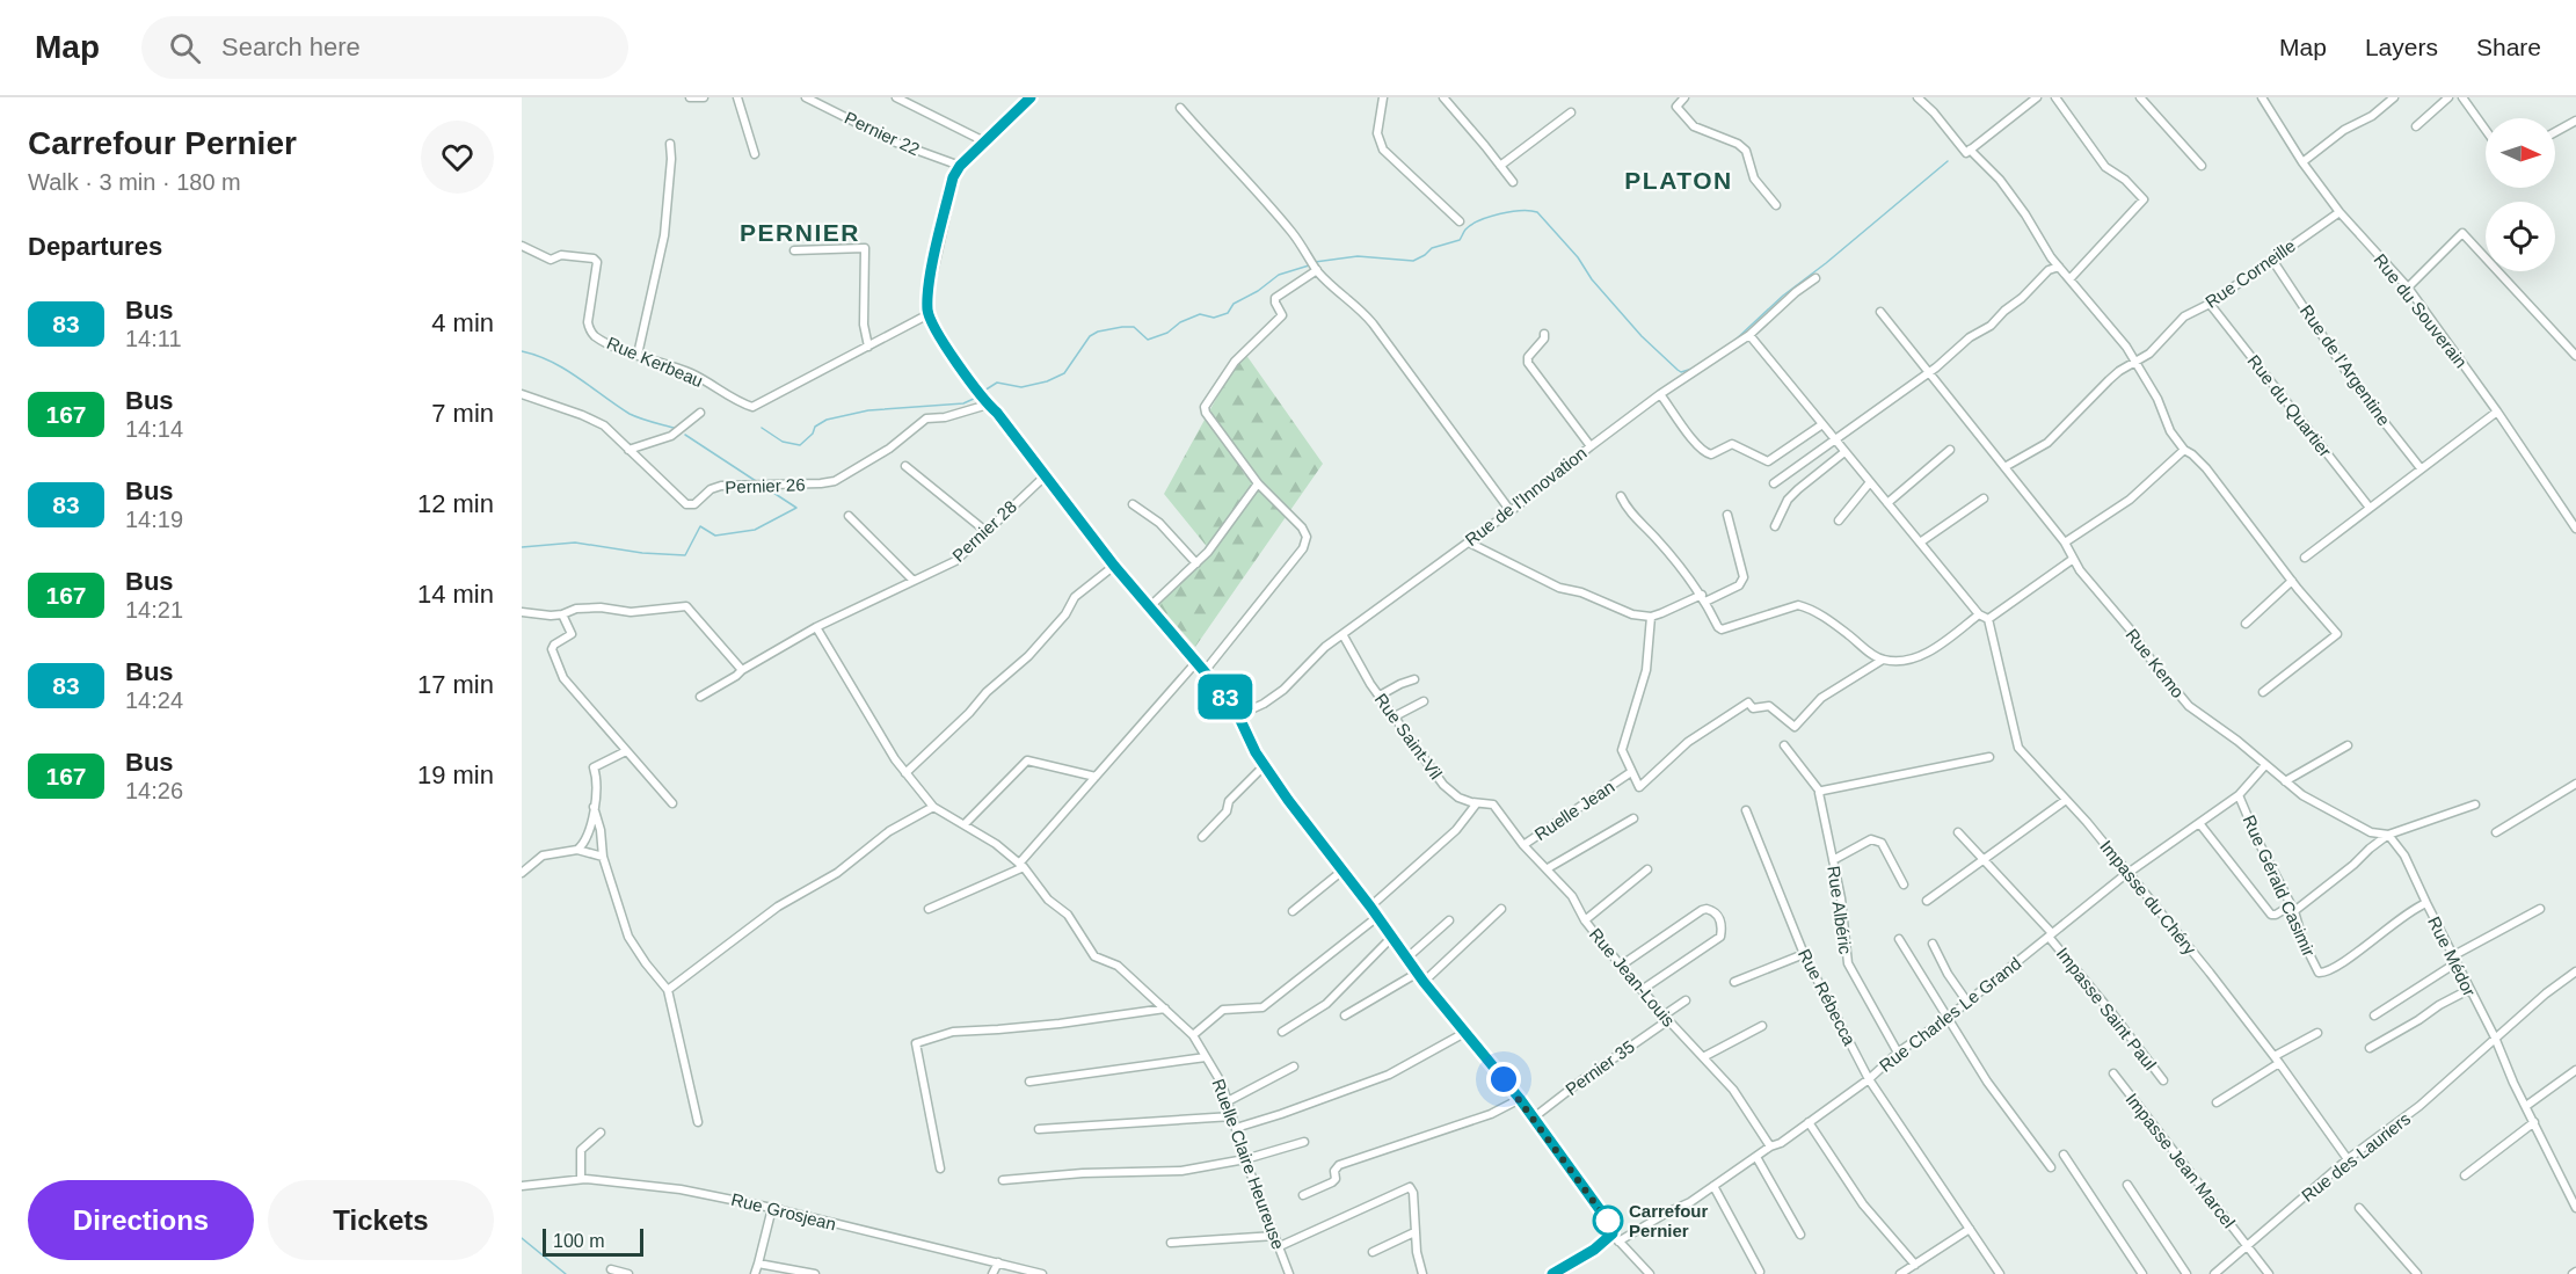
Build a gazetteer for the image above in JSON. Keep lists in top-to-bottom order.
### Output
{
  "streets": {
    "street": [
      "Pernier 22",
      "Rue Corneille",
      "Rue du Souverain",
      "Rue Kerbeau",
      "Rue de l'Argentine",
      "Rue du Quartier",
      "Pernier 26",
      "Rue de l'Innovation",
      "Pernier 28",
      "Rue Kemo",
      "Rue Saint-Vil",
      "Ruelle Jean",
      "Rue Gérald Casimir",
      "Impasse du Chéry",
      "Rue Albéric",
      "Rue Médor",
      "Rue Jean-Louis",
      "Rue Rébecca",
      "Impasse Saint Paul",
      "Rue Charles Le Grand",
      "Pernier 35",
      "Rue des Lauriers",
      "Impasse Jean Marcel",
      "Ruelle Claire Heureuse",
      "Rue Grosjean"
    ]
  },
  "crossings": [
    ["Rue Corneille", "Rue du Souverain"],
    ["Rue Corneille", "Rue de l'Argentine"],
    ["Rue Corneille", "Rue du Quartier"],
    ["Rue Corneille", "Rue Kemo"],
    ["Rue de l'Innovation", "Rue Saint-Vil"],
    ["Rue Kemo", "Rue Charles Le Grand"],
    ["Rue Saint-Vil", "Rue Jean-Louis"],
    ["Ruelle Jean", "Rue Jean-Louis"],
    ["Rue Gérald Casimir", "Rue Médor"],
    ["Rue Gérald Casimir", "Rue Charles Le Grand"],
    ["Impasse du Chéry", "Rue Charles Le Grand"],
    ["Impasse du Chéry", "Rue des Lauriers"],
    ["Rue Albéric", "Rue Charles Le Grand"],
    ["Rue Médor", "Rue des Lauriers"],
    ["Rue Jean-Louis", "Rue Charles Le Grand"],
    ["Rue Jean-Louis", "Pernier 35"],
    ["Rue Rébecca", "Rue Charles Le Grand"],
    ["Impasse Saint Paul", "Rue Charles Le Grand"],
    ["Rue des Lauriers", "Impasse Jean Marcel"]
  ],
  "districts": ["PLATON", "PERNIER"],
  "places": ["Carrefour Pernier"],
  "lines": ["bus line 83"],
  "scale_bar": "100 m",
  "north": "right",
  "page": {
    "header": "Map",
    "search": "Search here",
    "nav": ["Map", "Layers", "Share"],
    "heading": [
      ["Carrefour Pernier", "Walk · 3 min · 180 m"],
      "Departures"
    ],
    "on_map": "83",
    "list": [
      {
        "mark": "83",
        "name": "Bus",
        "note": "14:11",
        "value": "4 min"
      },
      {
        "mark": "167",
        "name": "Bus",
        "note": "14:14",
        "value": "7 min"
      },
      {
        "mark": "83",
        "name": "Bus",
        "note": "14:19",
        "value": "12 min"
      },
      {
        "mark": "167",
        "name": "Bus",
        "note": "14:21",
        "value": "14 min"
      },
      {
        "mark": "83",
        "name": "Bus",
        "note": "14:24",
        "value": "17 min"
      },
      {
        "mark": "167",
        "name": "Bus",
        "note": "14:26",
        "value": "19 min"
      }
    ],
    "buttons": ["Directions", "Tickets"],
    "scale": "100 m"
  }
}
